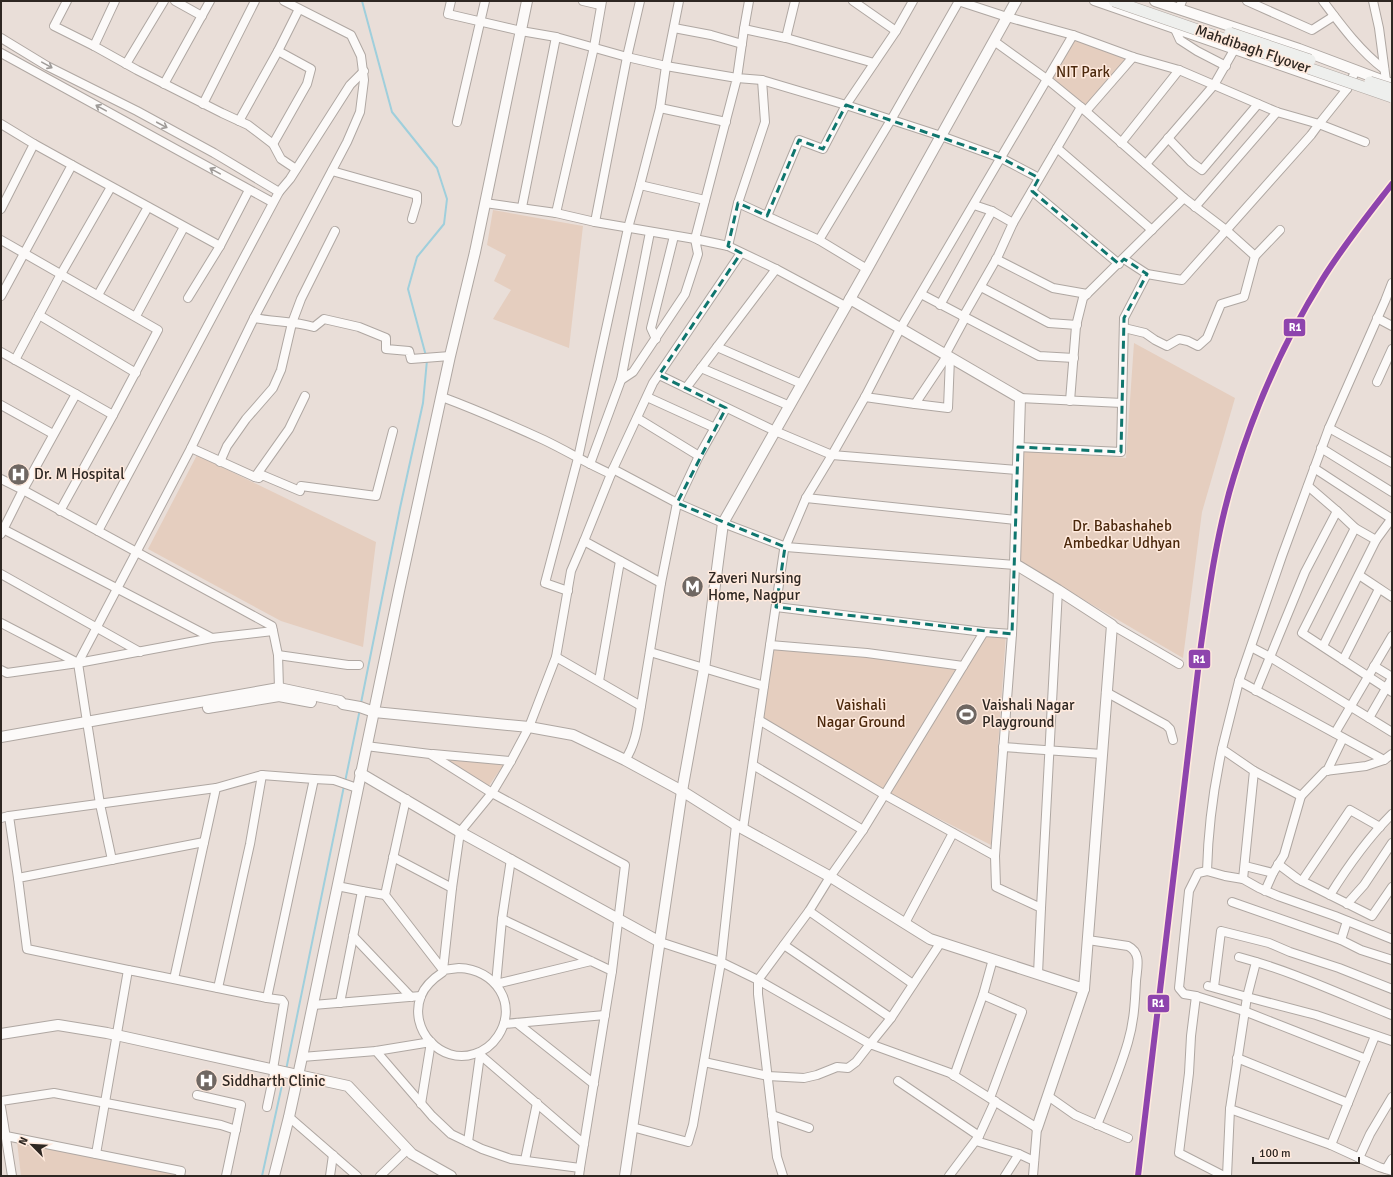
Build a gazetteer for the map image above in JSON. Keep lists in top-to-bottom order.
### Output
{
  "streets": {
    "main road": ["Mahdibagh Flyover"]
  },
  "parks": ["NIT Park", "Dr. Babashaheb Ambedkar Udhyan", "Vaishali Nagar Ground"],
  "places": {
    "hospital": ["Dr. M Hospital", "Siddharth Clinic"],
    "metro station": ["Zaveri Nursing Home, Nagpur"],
    "sports": ["Vaishali Nagar Playground"]
  },
  "lines": ["transit line R1"],
  "scale_bar": "100 m",
  "north": "top left"
}
